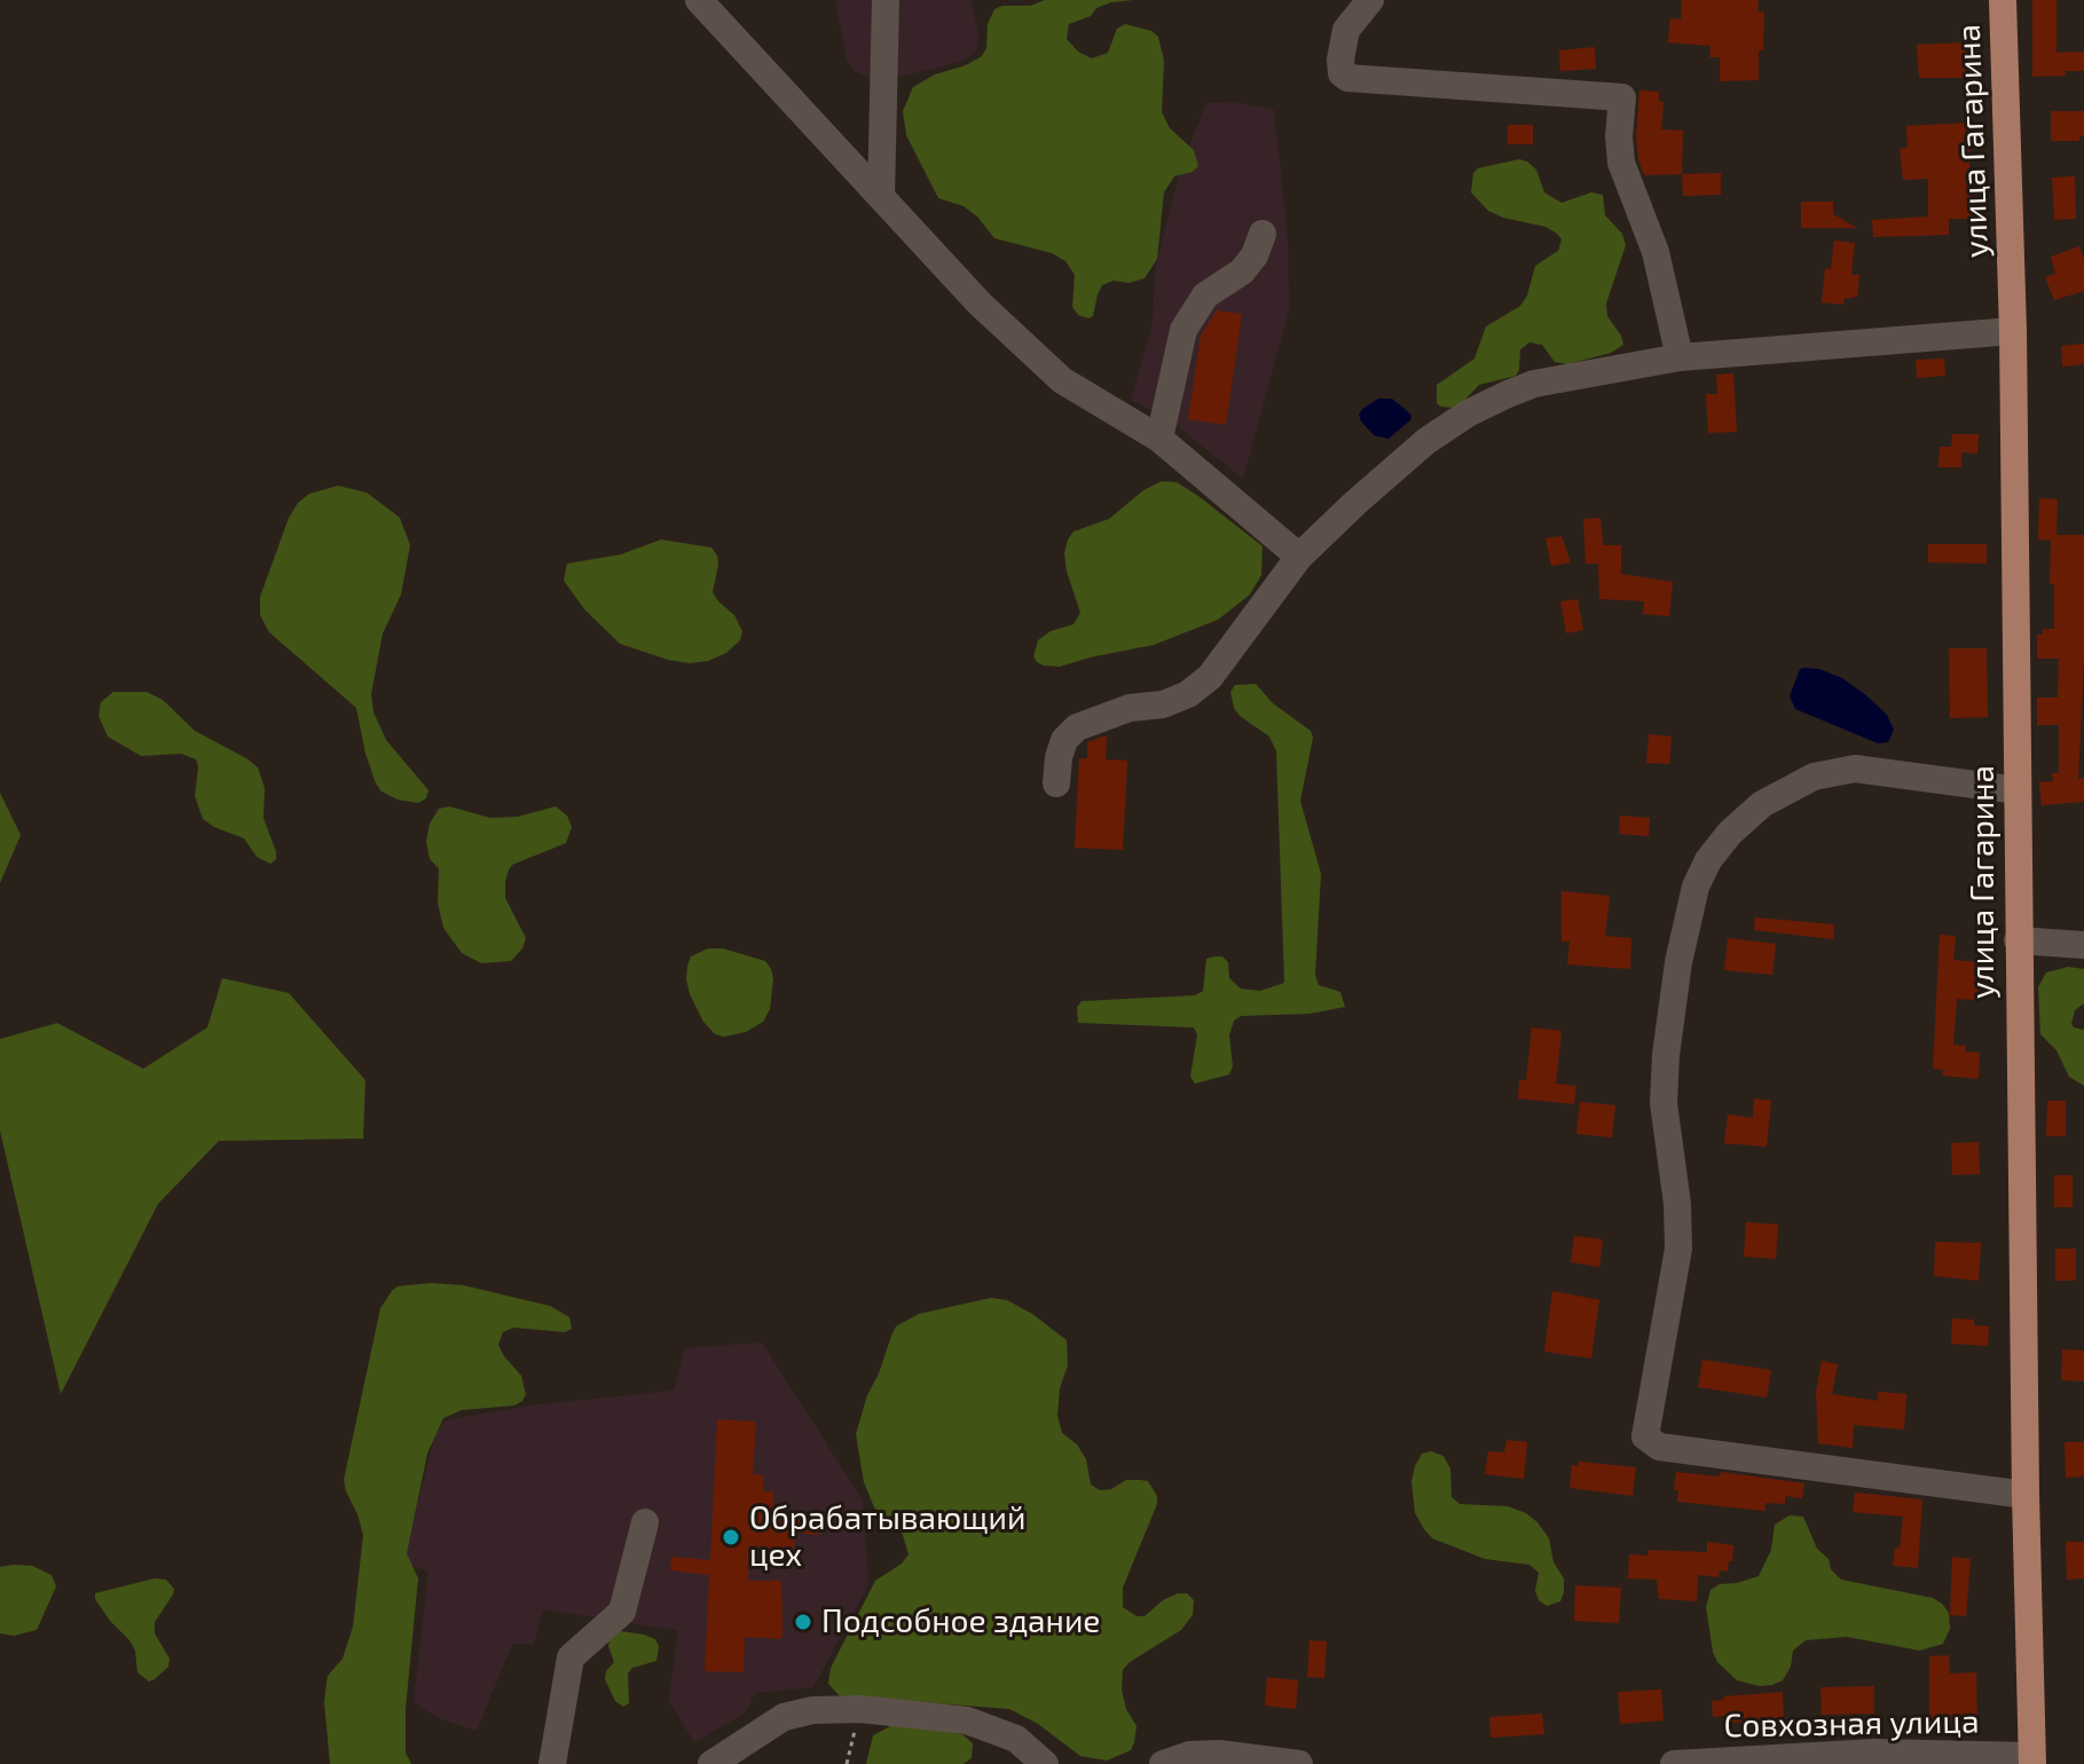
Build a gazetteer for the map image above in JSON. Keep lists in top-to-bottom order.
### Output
{
  "streets": {
    "main road": ["улица Гагарина"],
    "street": ["Совхозная улица"]
  },
  "crossings": [
    ["улица Гагарина", "Совхозная улица"]
  ],
  "places": ["Обрабатывающий цех", "Подсобное здание"]
}
